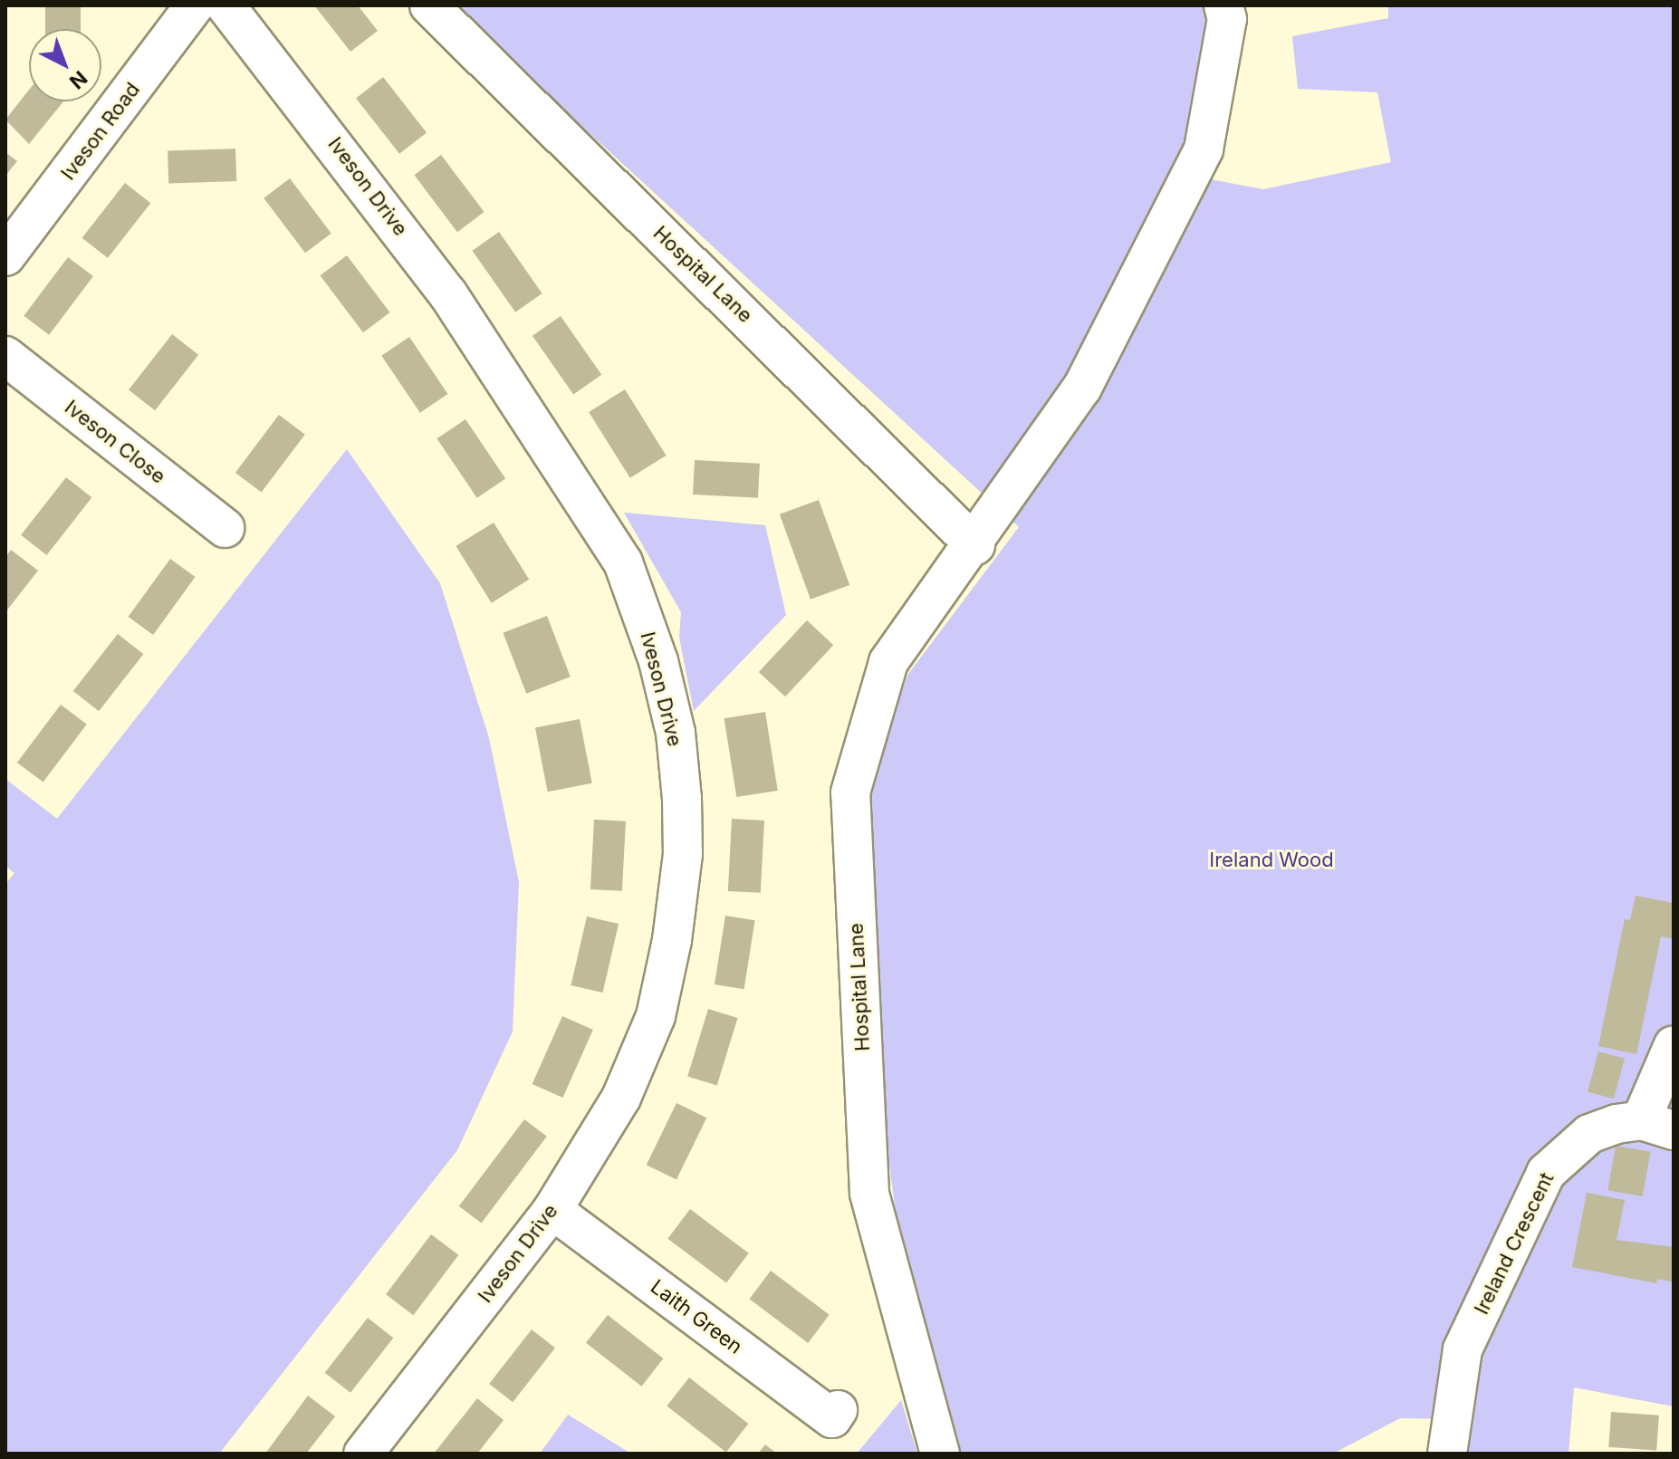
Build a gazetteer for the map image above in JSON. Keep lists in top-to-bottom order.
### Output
{
  "streets": {
    "street": [
      "Iveson Road",
      "Iveson Drive",
      "Hospital Lane",
      "Iveson Close",
      "Ireland Crescent",
      "Laith Green"
    ]
  },
  "crossings": [
    ["Iveson Drive", "Laith Green"]
  ],
  "parks": ["Ireland Wood"],
  "north": "bottom right"
}
